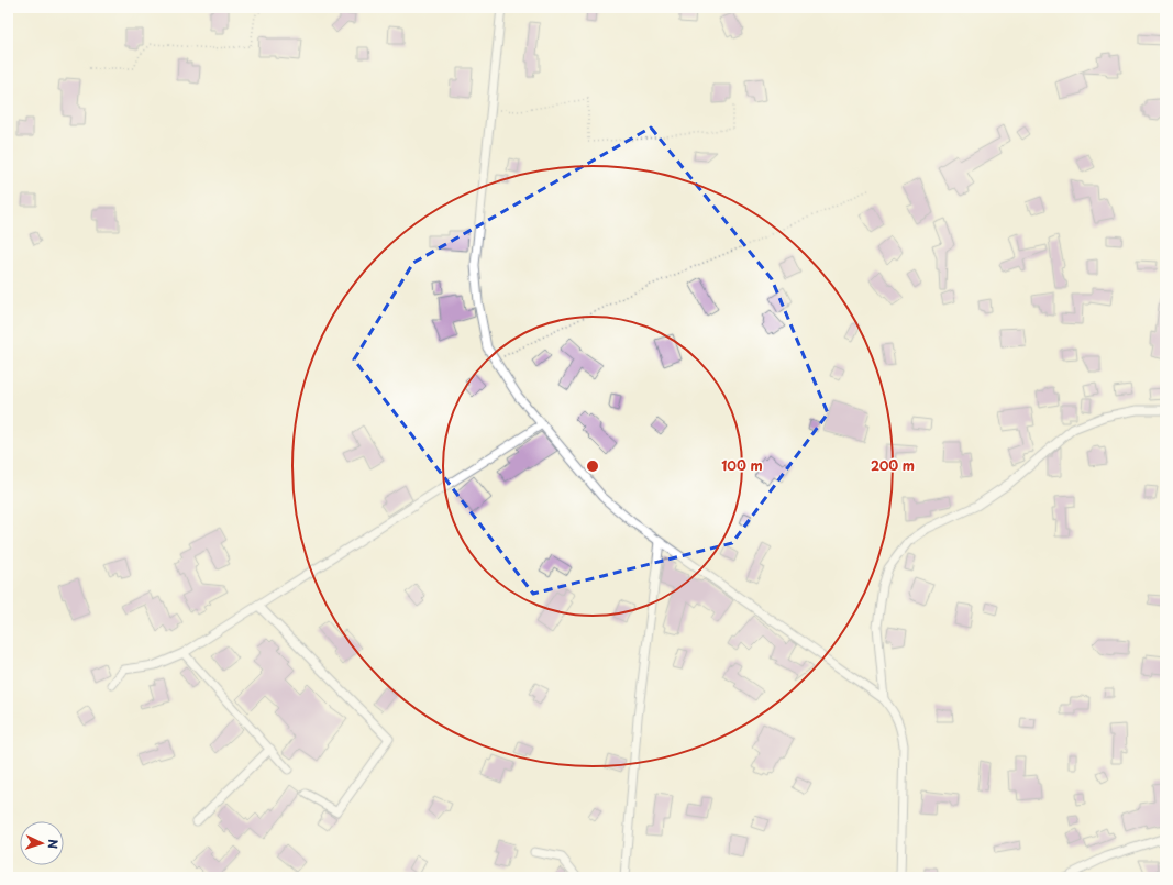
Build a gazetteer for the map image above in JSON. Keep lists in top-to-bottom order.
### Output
{
  "north": "right",
  "rings": ["100 m", "200 m"]
}
